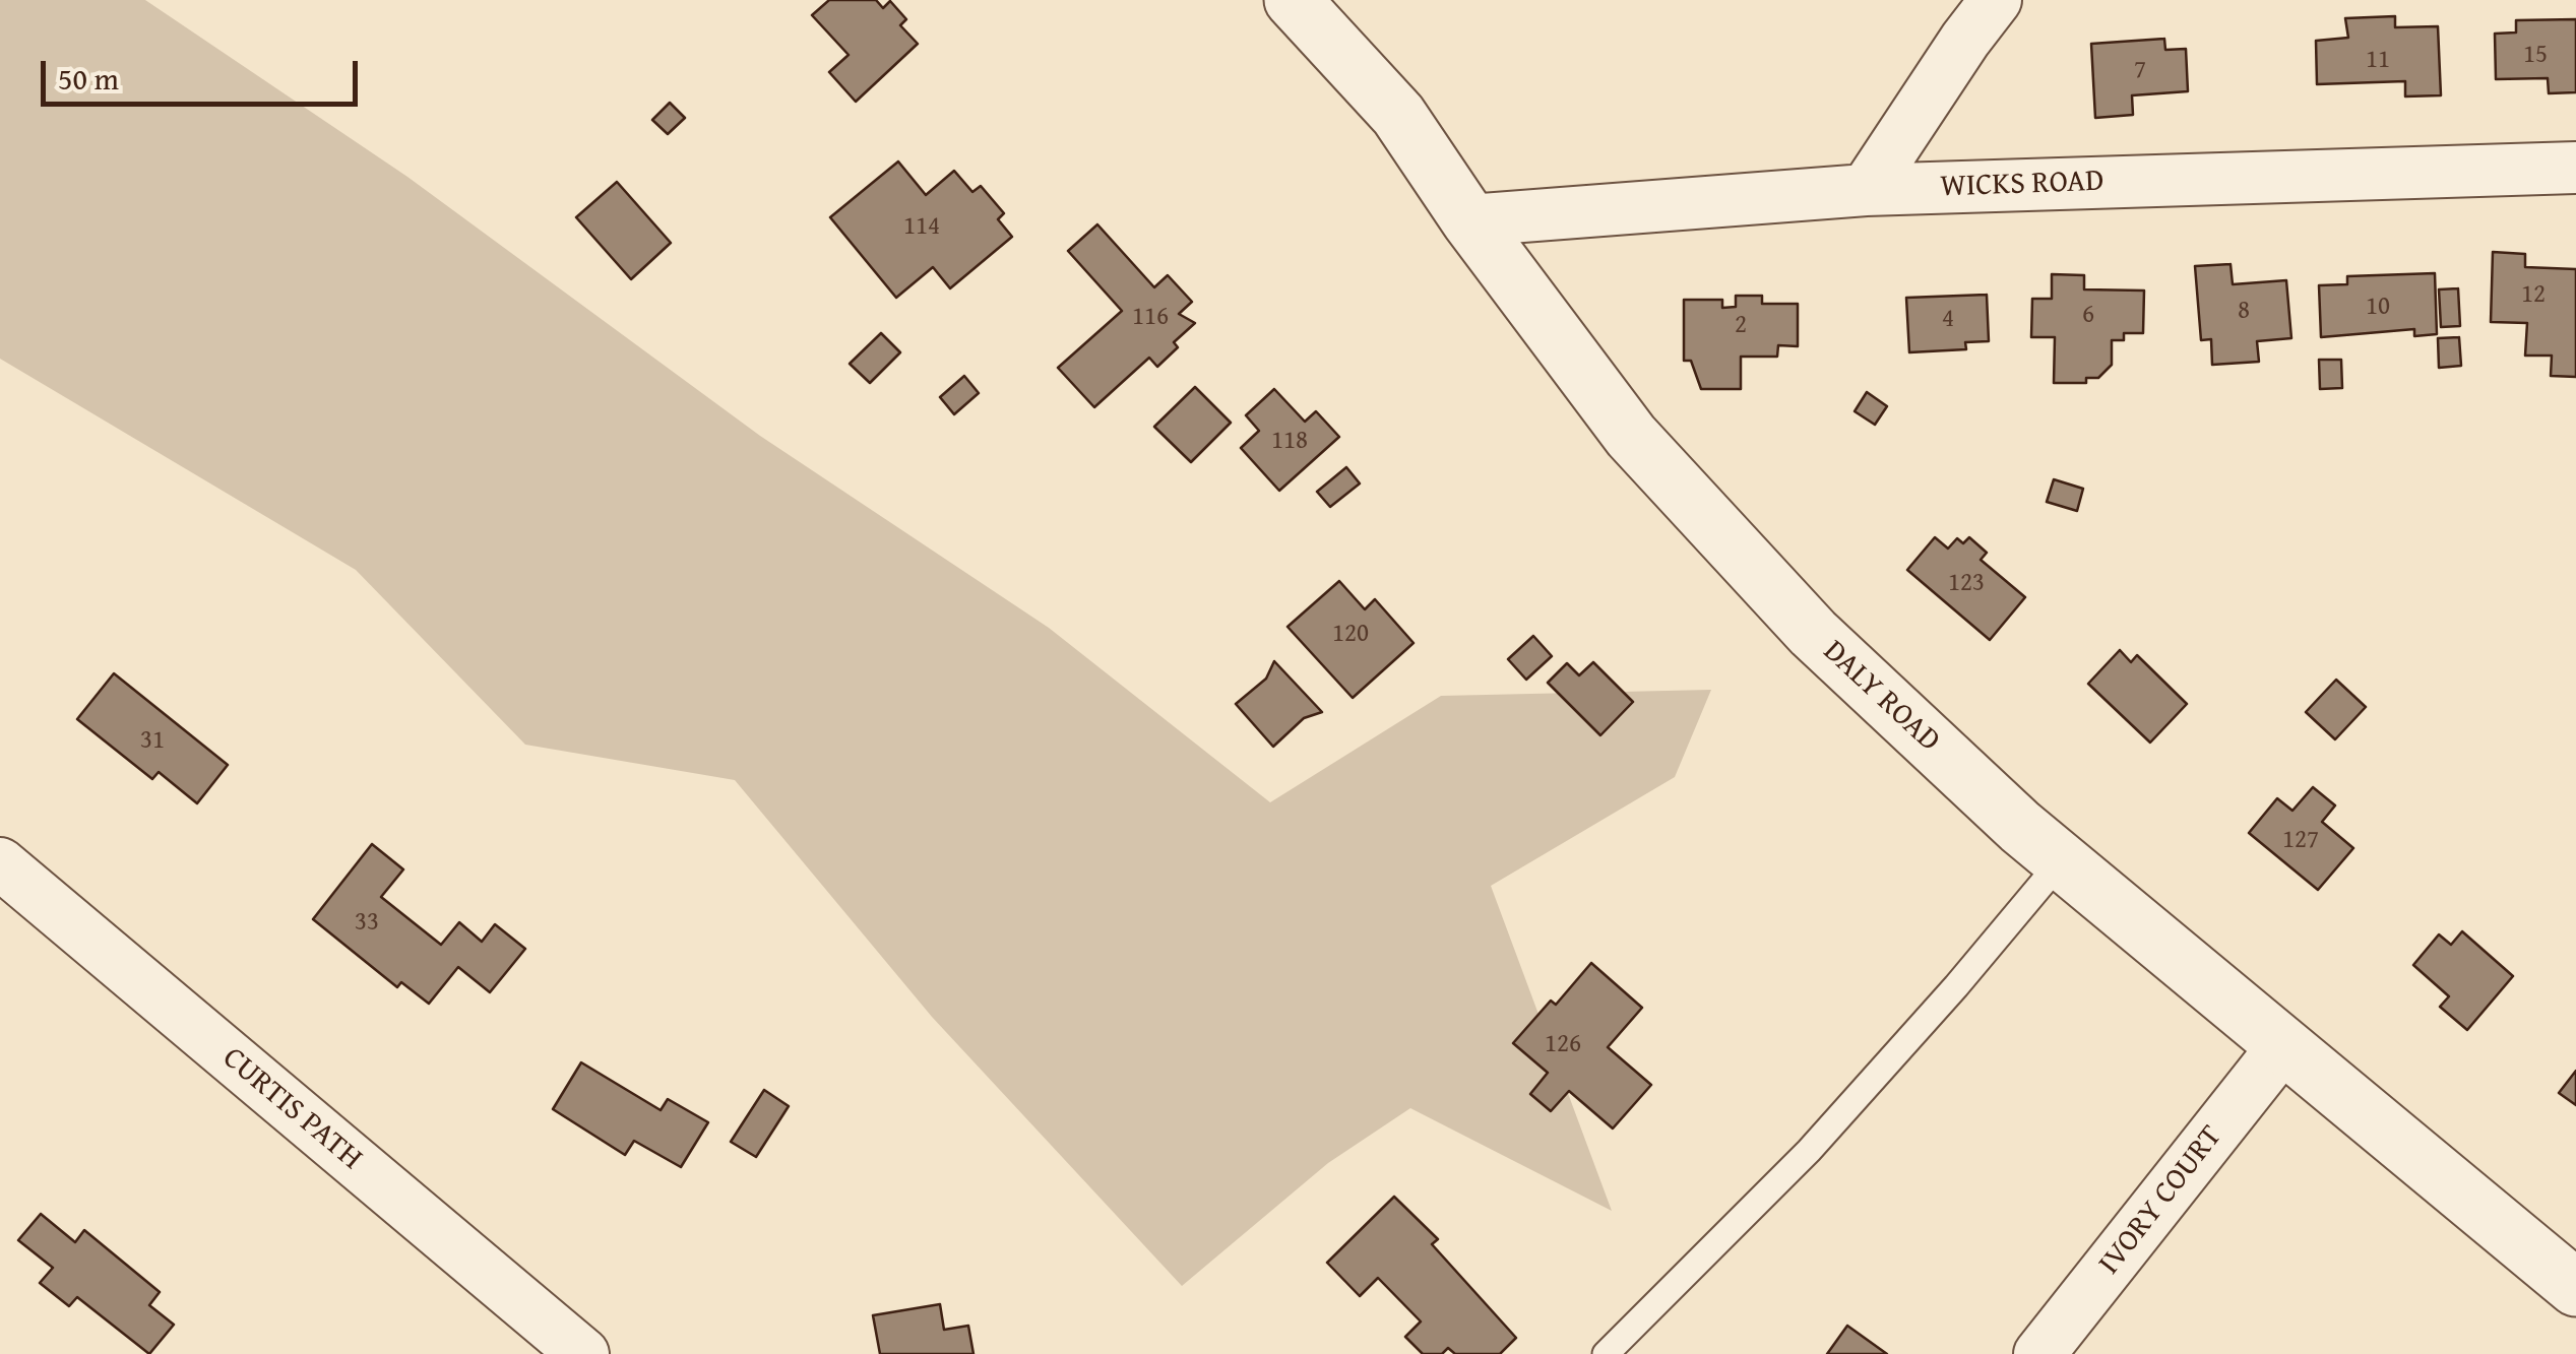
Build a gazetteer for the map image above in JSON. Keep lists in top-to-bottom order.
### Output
{
  "streets": {
    "street": [
      "WICKS ROAD",
      "DALY ROAD",
      "CURTIS PATH",
      "IVORY COURT"
    ]
  },
  "crossings": [
    ["WICKS ROAD", "DALY ROAD"],
    ["DALY ROAD", "IVORY COURT"]
  ],
  "house_numbers": [
    "15",
    "11",
    "7",
    "114",
    "12",
    "10",
    "8",
    "6",
    "116",
    "4",
    "2",
    "118",
    "123",
    "120",
    "31",
    "127",
    "33",
    "126"
  ],
  "scale_bar": "50 m"
}
